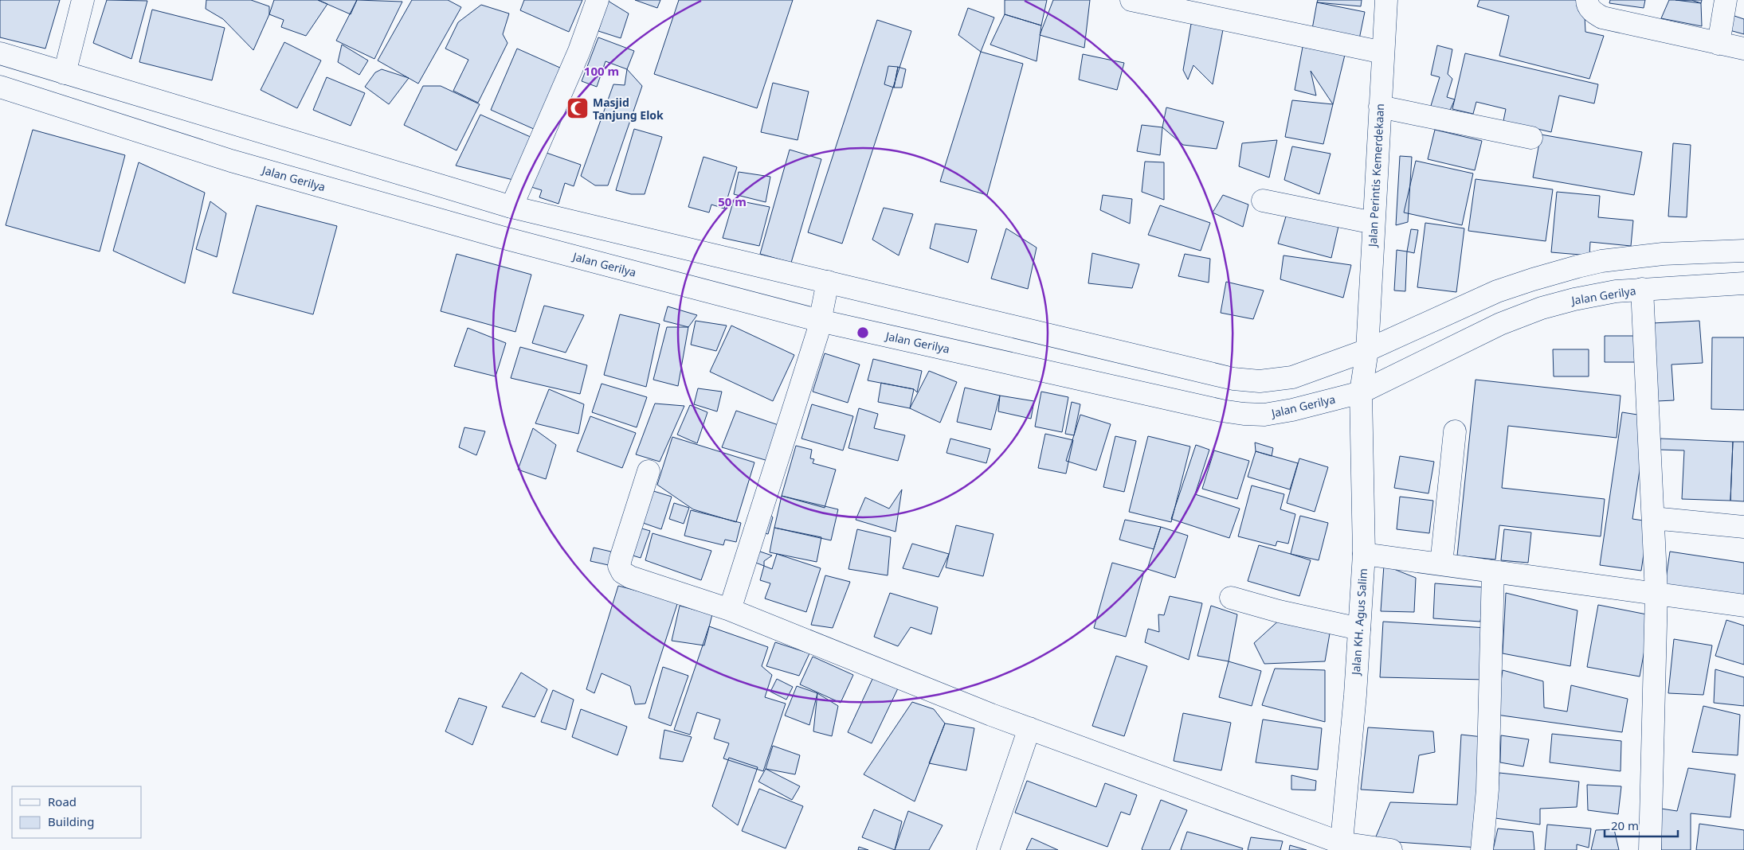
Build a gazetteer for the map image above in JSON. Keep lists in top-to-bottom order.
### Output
{
  "streets": {
    "main road": ["Jalan Perintis Kemerdekaan", "Jalan Gerilya", "Jalan KH. Agus Salim"]
  },
  "crossings": [
    ["Jalan Perintis Kemerdekaan", "Jalan Gerilya"],
    ["Jalan Perintis Kemerdekaan", "Jalan KH. Agus Salim"],
    ["Jalan Gerilya", "Jalan KH. Agus Salim"]
  ],
  "places": {
    "mosque": ["Masjid Tanjung Elok"]
  },
  "legend": ["Road", "Building"],
  "scale_bar": "20 m",
  "rings": ["100 m", "50 m"]
}
